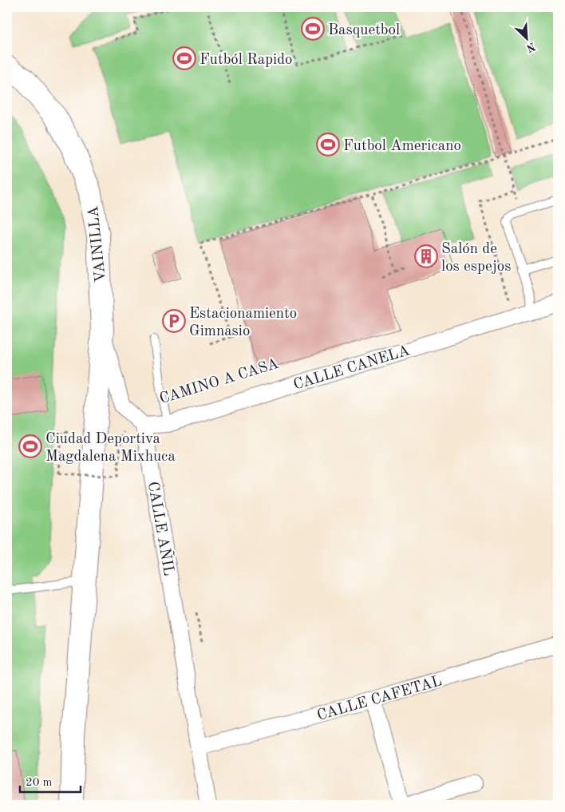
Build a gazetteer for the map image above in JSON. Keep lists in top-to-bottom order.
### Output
{
  "streets": {
    "main road": ["VAINILLA"],
    "street": ["CALLE CANELA", "CALLE AÑIL", "CALLE CAFETAL"]
  },
  "crossings": [
    ["CALLE CANELA", "CALLE AÑIL"],
    ["CALLE AÑIL", "CALLE CAFETAL"]
  ],
  "places": {
    "sports": [
      "Basquetbol",
      "Futból Rapido",
      "Futbol Americano",
      "Ciudad Deportiva Magdalena Mixhuca"
    ],
    "building": ["Salón de los espejos"],
    "parking": ["Estacionamiento Gimnasio"]
  },
  "scale_bar": "20 m",
  "north": "bottom right"
}
